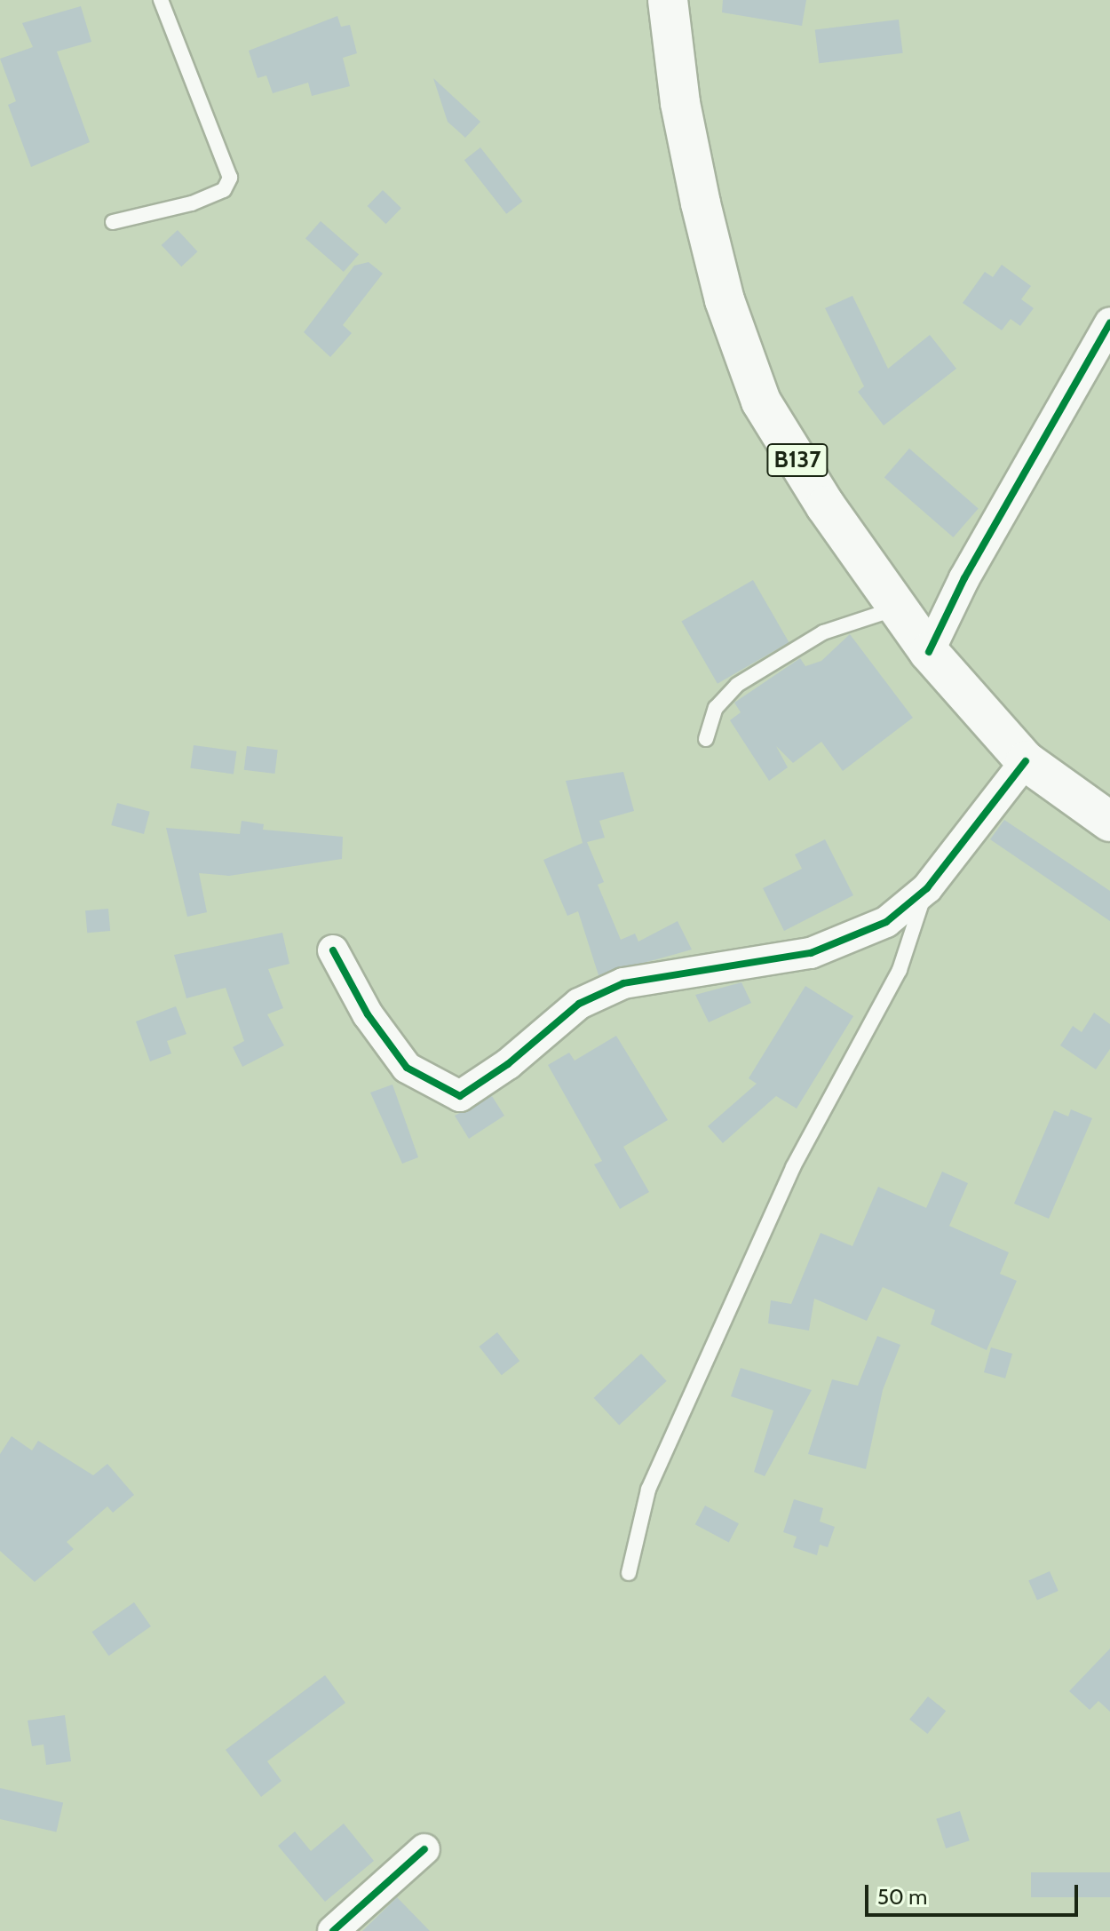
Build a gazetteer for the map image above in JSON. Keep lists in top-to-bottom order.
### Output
{
  "streets": {
    "main road": ["B137"]
  },
  "scale_bar": "50 m"
}
